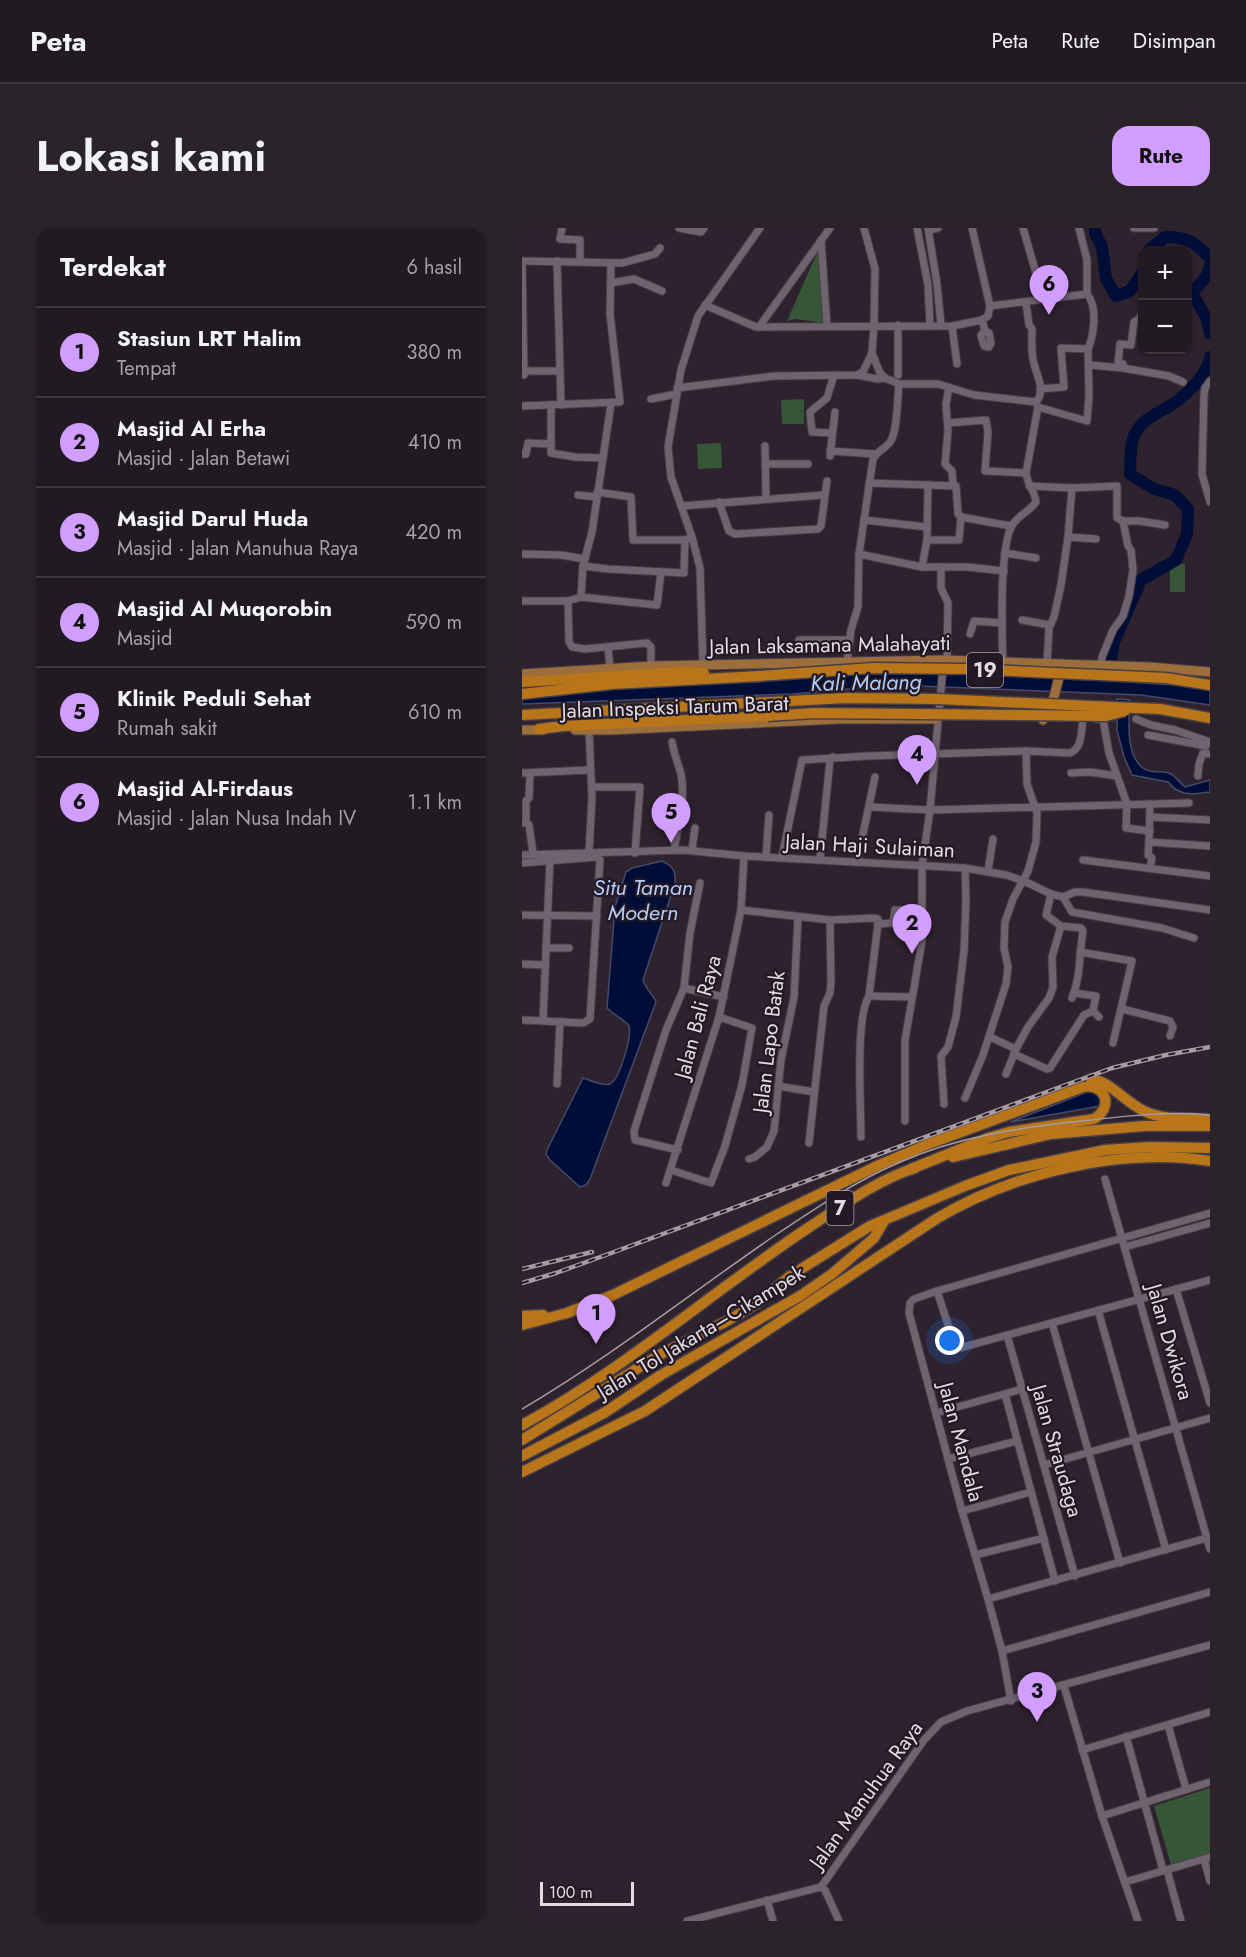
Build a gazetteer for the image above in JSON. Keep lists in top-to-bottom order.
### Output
{
  "streets": {
    "highway": ["19", "7", "Jalan Tol Jakarta–Cikampek"],
    "main road": ["Jalan Laksamana Malahayati", "Jalan Inspeksi Tarum Barat"],
    "street": [
      "Jalan Haji Sulaiman",
      "Jalan Bali Raya",
      "Jalan Lapo Batak",
      "Jalan Dwikora",
      "Jalan Mandala",
      "Jalan Straudaga",
      "Jalan Manuhua Raya"
    ]
  },
  "crossings": [
    ["Jalan Haji Sulaiman", "Jalan Bali Raya"],
    ["Jalan Dwikora", "Jalan Mandala"],
    ["Jalan Mandala", "Jalan Manuhua Raya"]
  ],
  "water": ["Kali Malang", "Situ Taman Modern"],
  "scale_bar": "100 m",
  "page": {
    "header": "Peta",
    "nav": ["Peta", "Rute", "Disimpan"],
    "title": "Lokasi kami",
    "buttons": "Rute",
    "heading": ["Terdekat", "6 hasil"],
    "map_buttons": ["+", "−"],
    "pins": [
      "6",
      "4",
      "5",
      "2",
      "1",
      "3"
    ],
    "list": [
      {
        "mark": "1",
        "name": "Stasiun LRT Halim",
        "note": "Tempat",
        "value": "380 m"
      },
      {
        "mark": "2",
        "name": "Masjid Al Erha",
        "note": "Masjid · Jalan Betawi",
        "value": "410 m"
      },
      {
        "mark": "3",
        "name": "Masjid Darul Huda",
        "note": "Masjid · Jalan Manuhua Raya",
        "value": "420 m"
      },
      {
        "mark": "4",
        "name": "Masjid Al Muqorobin",
        "note": "Masjid",
        "value": "590 m"
      },
      {
        "mark": "5",
        "name": "Klinik Peduli Sehat",
        "note": "Rumah sakit",
        "value": "610 m"
      },
      {
        "mark": "6",
        "name": "Masjid Al-Firdaus",
        "note": "Masjid · Jalan Nusa Indah IV",
        "value": "1.1 km"
      }
    ],
    "scale": "100 m"
  }
}
